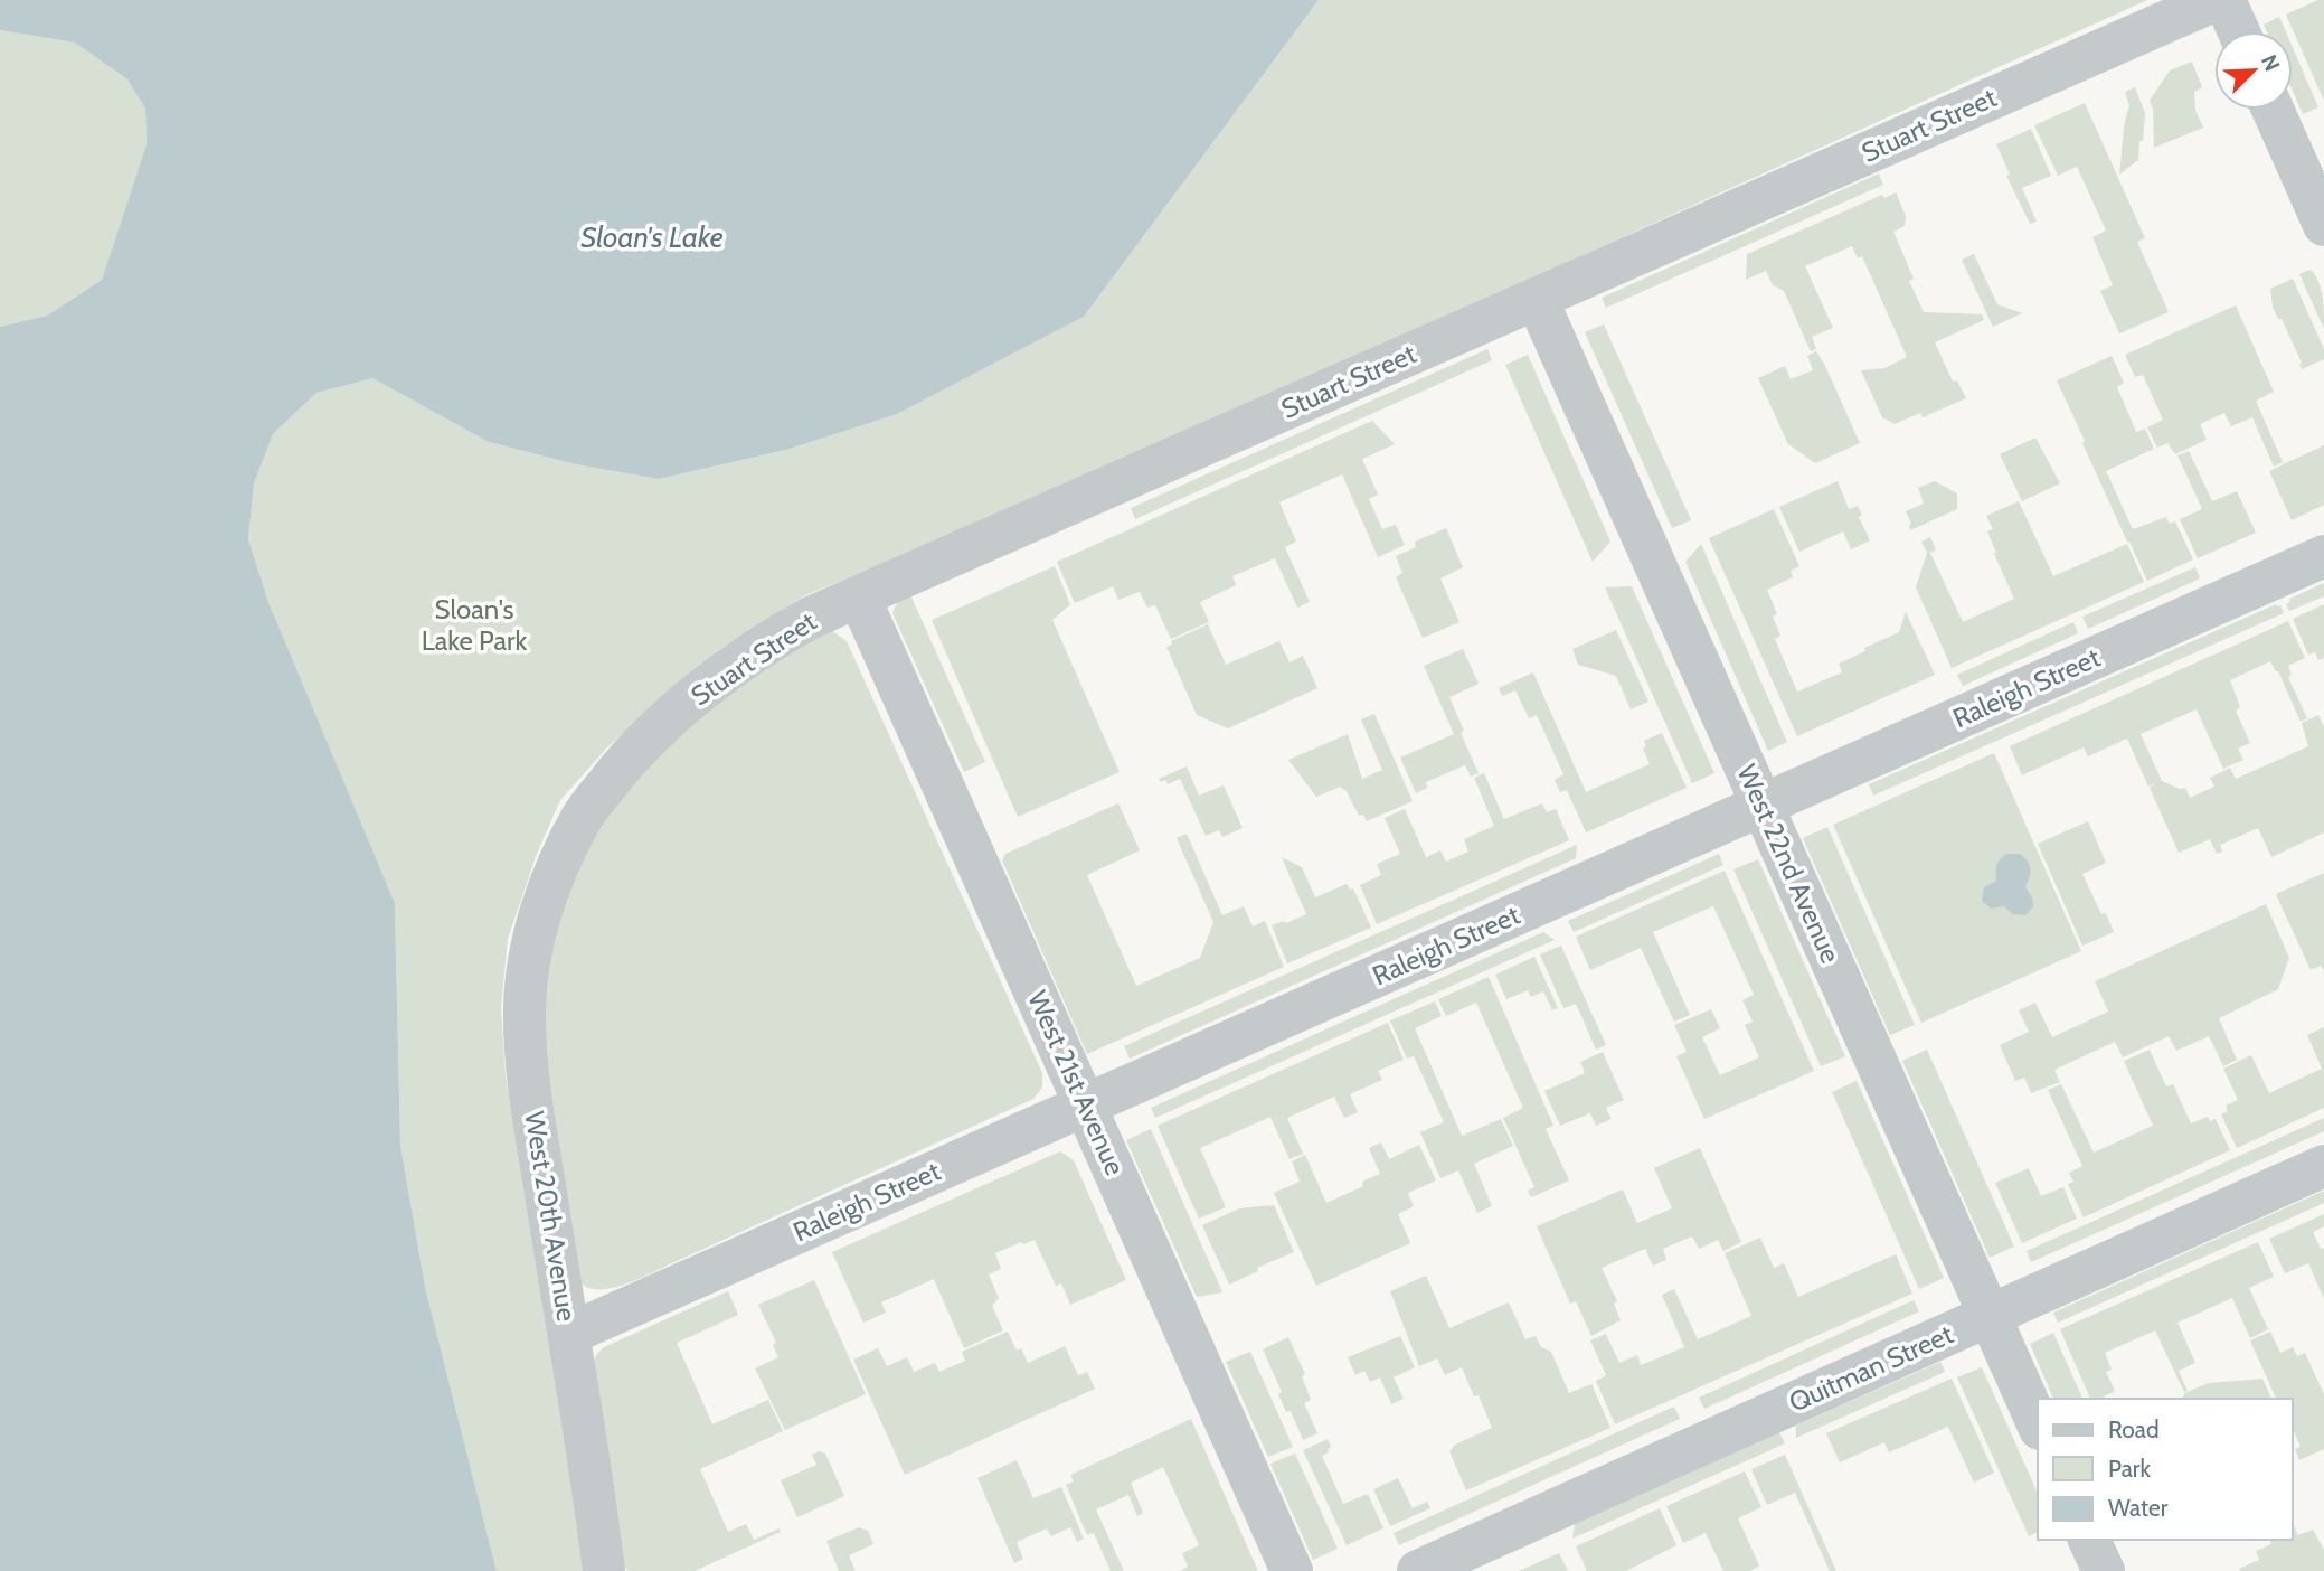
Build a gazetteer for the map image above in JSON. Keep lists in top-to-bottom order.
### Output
{
  "streets": {
    "street": [
      "Stuart Street",
      "Raleigh Street",
      "West 22nd Avenue",
      "West 21st Avenue",
      "West 20th Avenue",
      "Quitman Street"
    ]
  },
  "crossings": [
    ["Stuart Street", "West 22nd Avenue"],
    ["Stuart Street", "West 21st Avenue"],
    ["Stuart Street", "West 20th Avenue"],
    ["Raleigh Street", "West 22nd Avenue"],
    ["Raleigh Street", "West 21st Avenue"],
    ["Raleigh Street", "West 20th Avenue"],
    ["West 22nd Avenue", "Quitman Street"]
  ],
  "water": ["Sloan's Lake"],
  "parks": ["Sloan's Lake Park"],
  "legend": ["Road", "Park", "Water"],
  "north": "top right"
}
